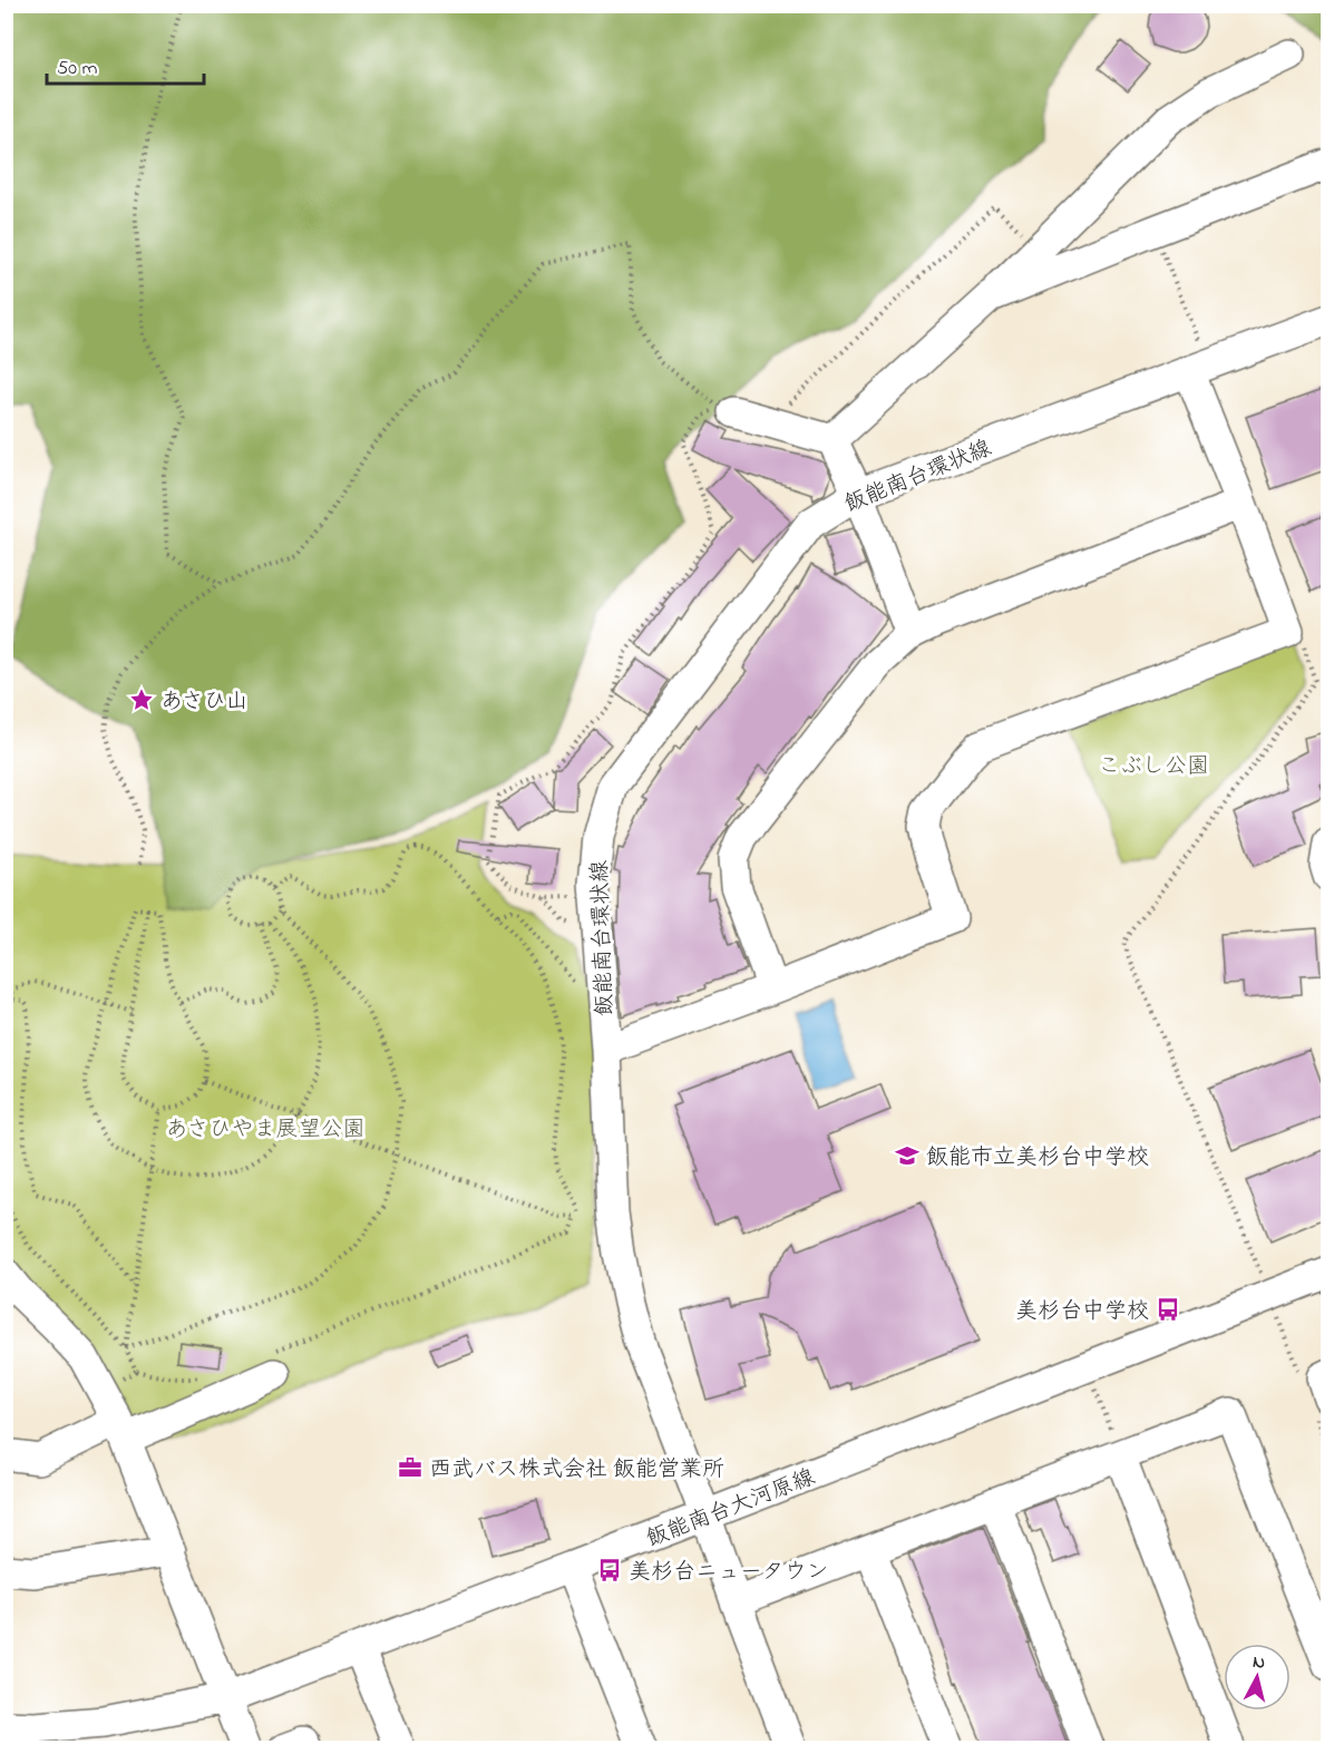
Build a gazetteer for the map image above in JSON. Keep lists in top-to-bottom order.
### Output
{
  "streets": {
    "street": ["飯能南台環状線", "飯能南台大河原線"]
  },
  "crossings": [
    ["飯能南台環状線", "飯能南台大河原線"]
  ],
  "parks": ["こぶし公園", "あさひやま展望公園"],
  "places": {
    "place": ["あさひ山"],
    "school or university": ["飯能市立美杉台中学校"],
    "bus stop": ["美杉台中学校", "美杉台ニュータウン"],
    "office": ["西武バス株式会社 飯能営業所"]
  },
  "scale_bar": "50 m",
  "north": "top"
}
